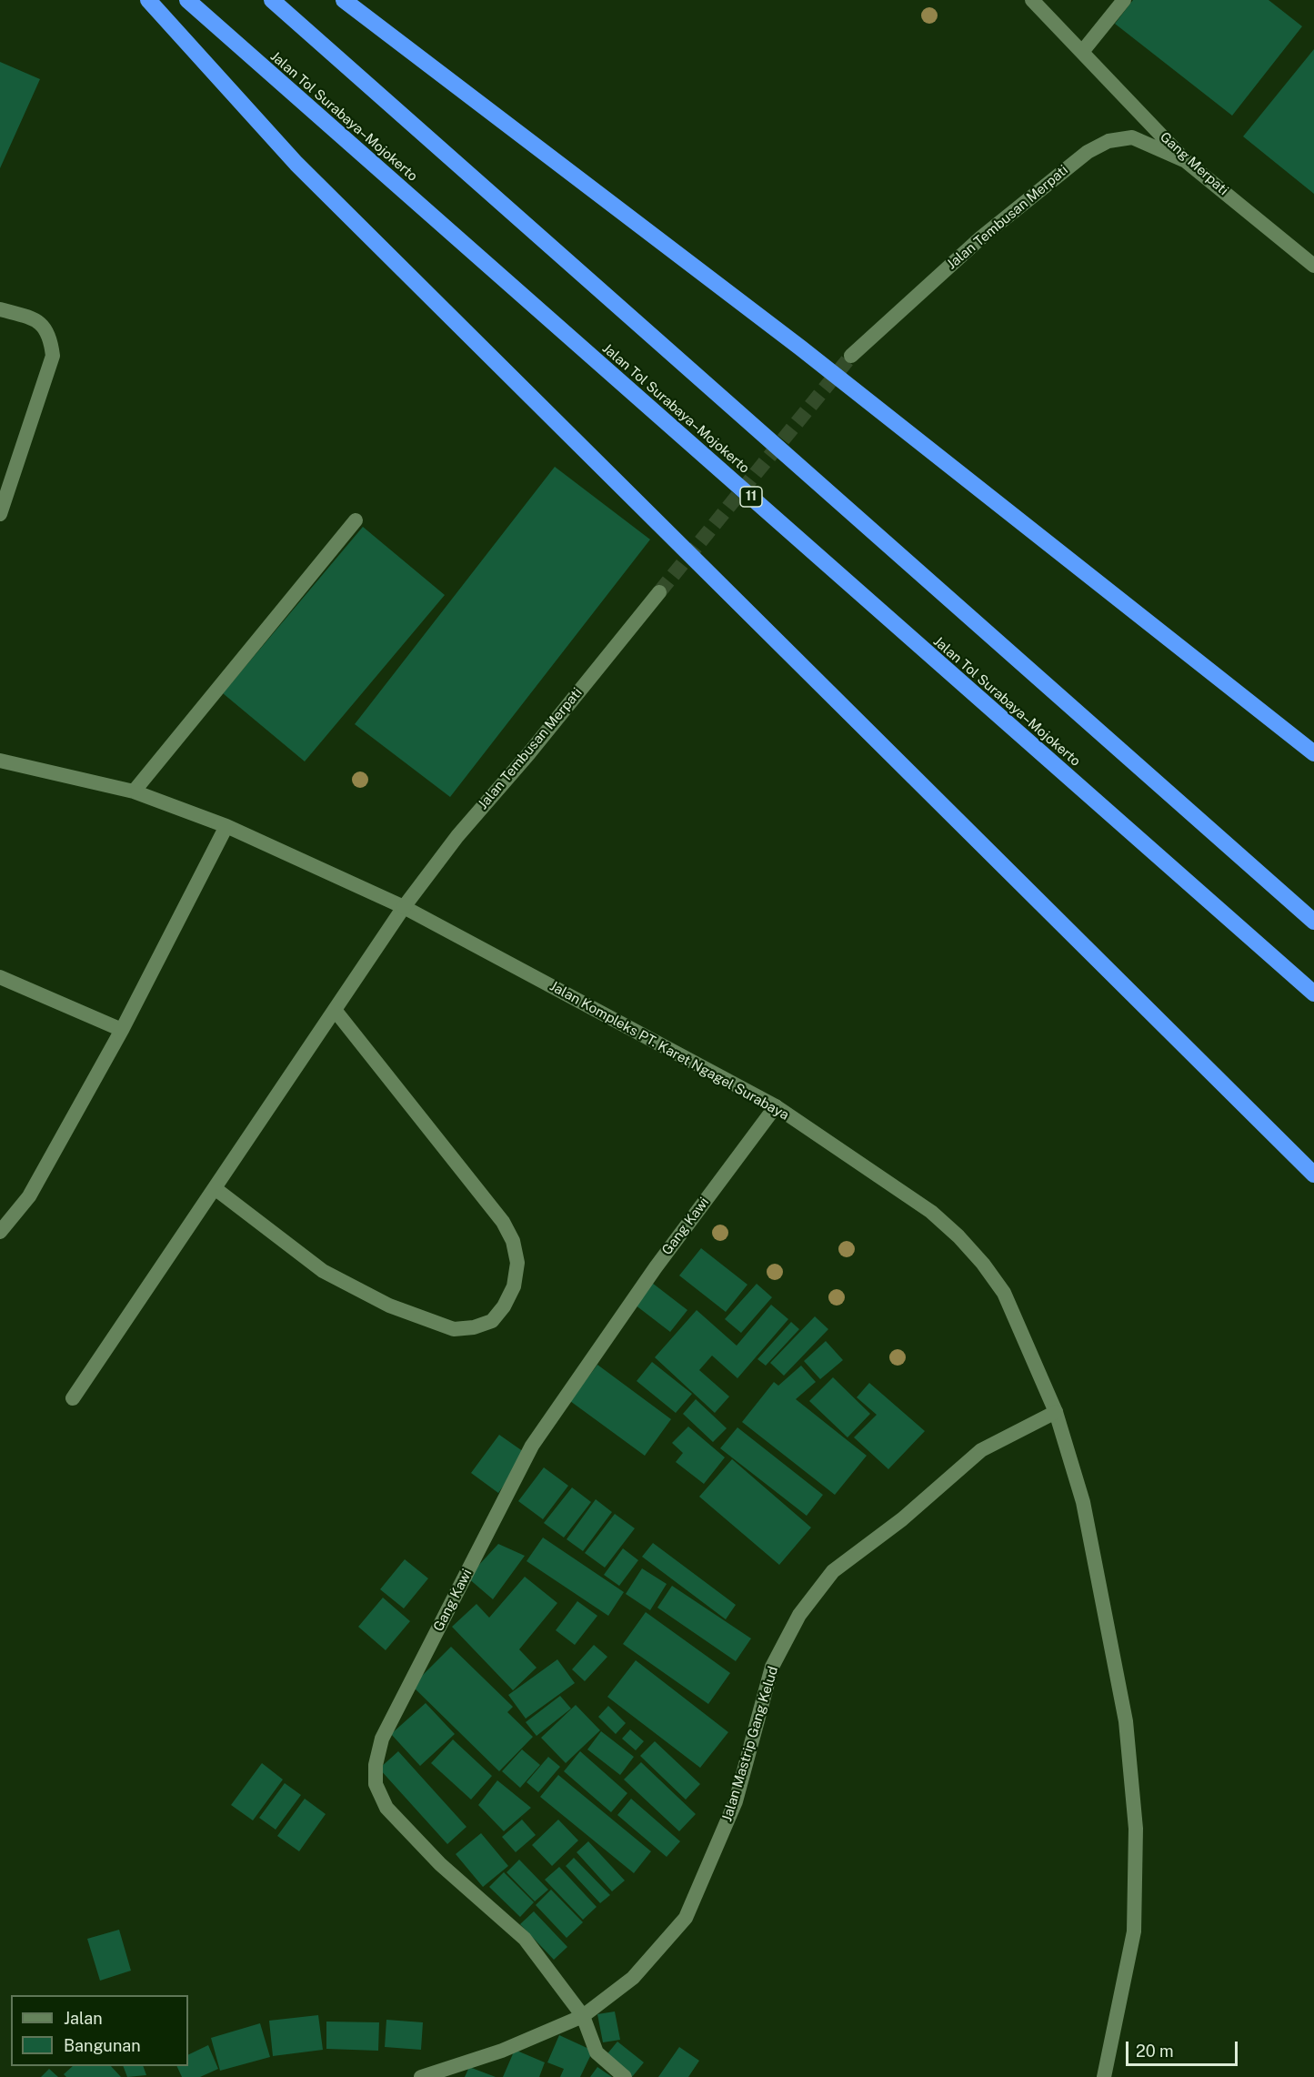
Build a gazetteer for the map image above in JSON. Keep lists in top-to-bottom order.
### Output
{
  "streets": {
    "highway": ["Jalan Tol Surabaya–Mojokerto", "11"],
    "street": [
      "Gang Merpati",
      "Jalan Tembusan Merpati",
      "Jalan Kompleks PT. Karet Ngagel Surabaya",
      "Gang Kawi",
      "Jalan Mastrip Gang Kelud"
    ]
  },
  "crossings": [
    ["Gang Merpati", "Jalan Tembusan Merpati"],
    ["Jalan Tembusan Merpati", "Jalan Kompleks PT. Karet Ngagel Surabaya"],
    ["Jalan Kompleks PT. Karet Ngagel Surabaya", "Gang Kawi"],
    ["Jalan Kompleks PT. Karet Ngagel Surabaya", "Jalan Mastrip Gang Kelud"],
    ["Gang Kawi", "Jalan Mastrip Gang Kelud"]
  ],
  "legend": ["Jalan", "Bangunan"],
  "scale_bar": "20 m"
}
